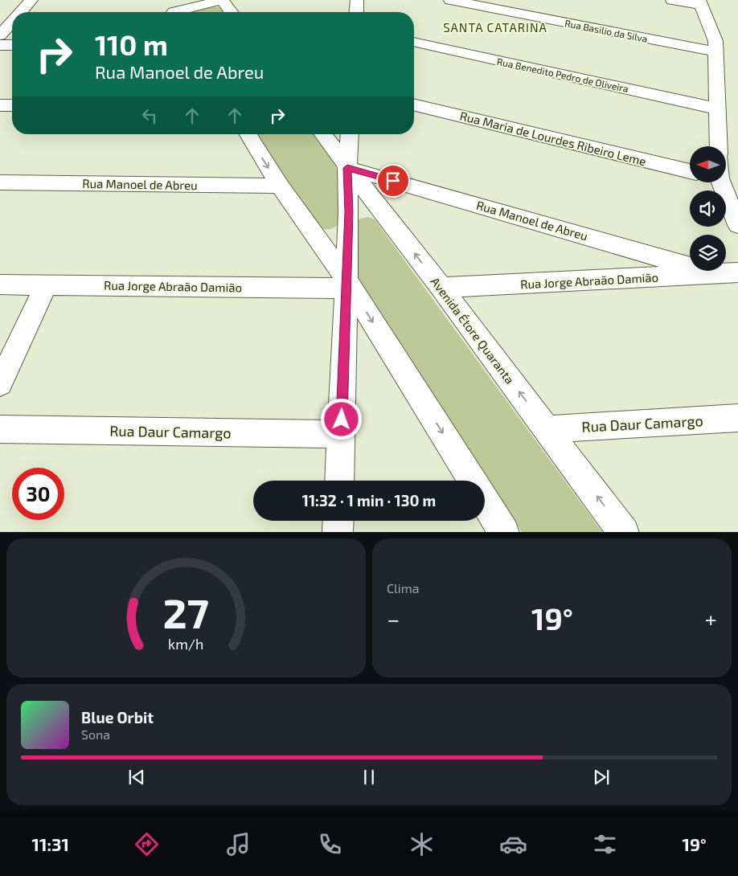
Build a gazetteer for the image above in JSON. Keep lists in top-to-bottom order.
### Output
{
  "streets": {
    "street": [
      "Rua Basilio da Silva",
      "Rua Benedito Pedro de Oliveira",
      "Rua Maria de Lourdes Ribeiro Leme",
      "Rua Manoel de Abreu",
      "Rua Jorge Abraão Damião",
      "Avenida Étore Quaranta",
      "Rua Daur Camargo"
    ]
  },
  "crossings": [
    ["Rua Manoel de Abreu", "Rua Jorge Abraão Damião"],
    ["Rua Manoel de Abreu", "Avenida Étore Quaranta"],
    ["Rua Jorge Abraão Damião", "Avenida Étore Quaranta"],
    ["Avenida Étore Quaranta", "Rua Daur Camargo"]
  ],
  "districts": ["SANTA CATARINA"],
  "north": "left",
  "page": {
    "turn": ["110 m", "Rua Manoel de Abreu"],
    "limit": "30",
    "trip": "11:32 · 1 min · 130 m",
    "tile": "Clima",
    "heat": ["−", "19°", "+"],
    "song": ["Blue Orbit", "Sona"],
    "tabs": ["11:31", "19°"],
    "gauge": ["27", "km/h"]
  }
}
